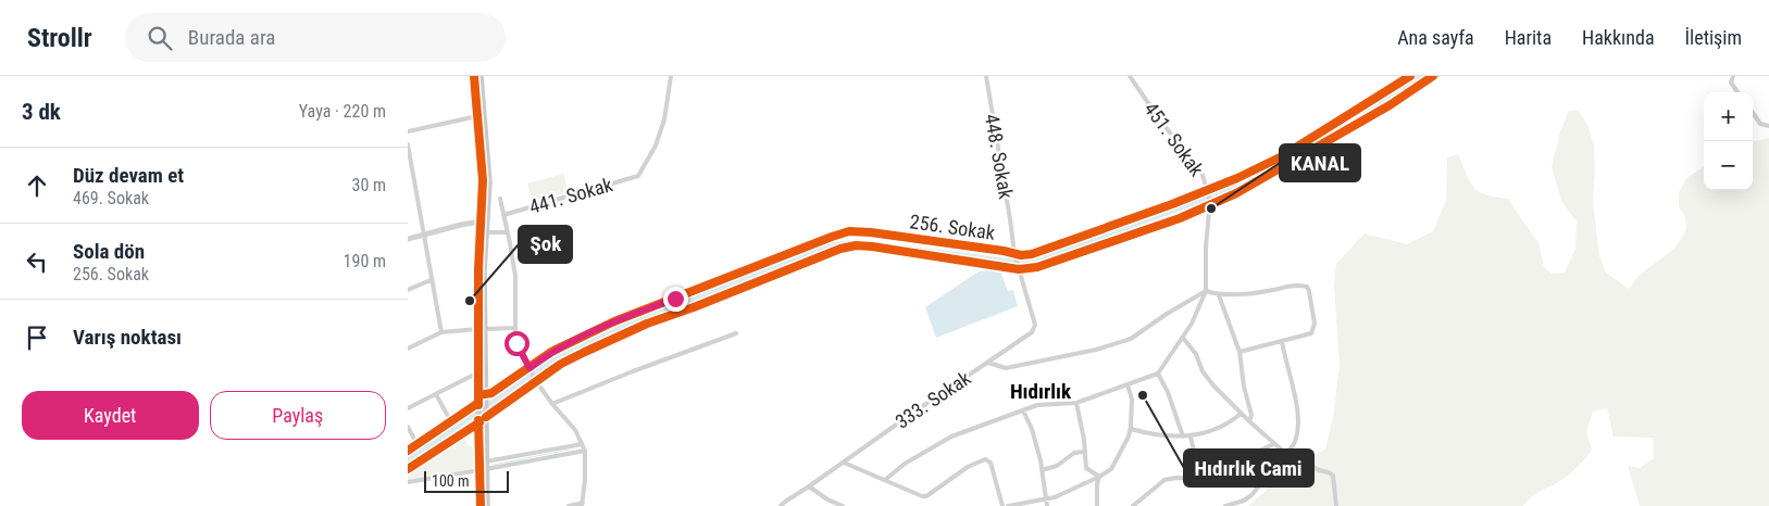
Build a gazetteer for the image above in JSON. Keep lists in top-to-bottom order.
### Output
{
  "streets": {
    "street": [
      "451. Sokak",
      "448. Sokak",
      "441. Sokak",
      "256. Sokak",
      "333. Sokak"
    ]
  },
  "crossings": [
    ["451. Sokak", "256. Sokak"],
    ["448. Sokak", "256. Sokak"],
    ["448. Sokak", "333. Sokak"]
  ],
  "districts": ["Hıdırlık"],
  "places": ["KANAL", "Şok", "Hıdırlık Cami"],
  "scale_bar": "100 m",
  "page": {
    "header": "Strollr",
    "search": "Burada ara",
    "nav": [
      "Ana sayfa",
      "Harita",
      "Hakkında",
      "İletişim"
    ],
    "heading": ["3 dk", "Yaya · 220 m"],
    "map_buttons": ["+", "−"],
    "list": [
      ["Düz devam et", "469. Sokak", "30 m"],
      ["Sola dön", "256. Sokak", "190 m"],
      "Varış noktası"
    ],
    "buttons": ["Kaydet", "Paylaş"],
    "scale": "100 m"
  }
}
